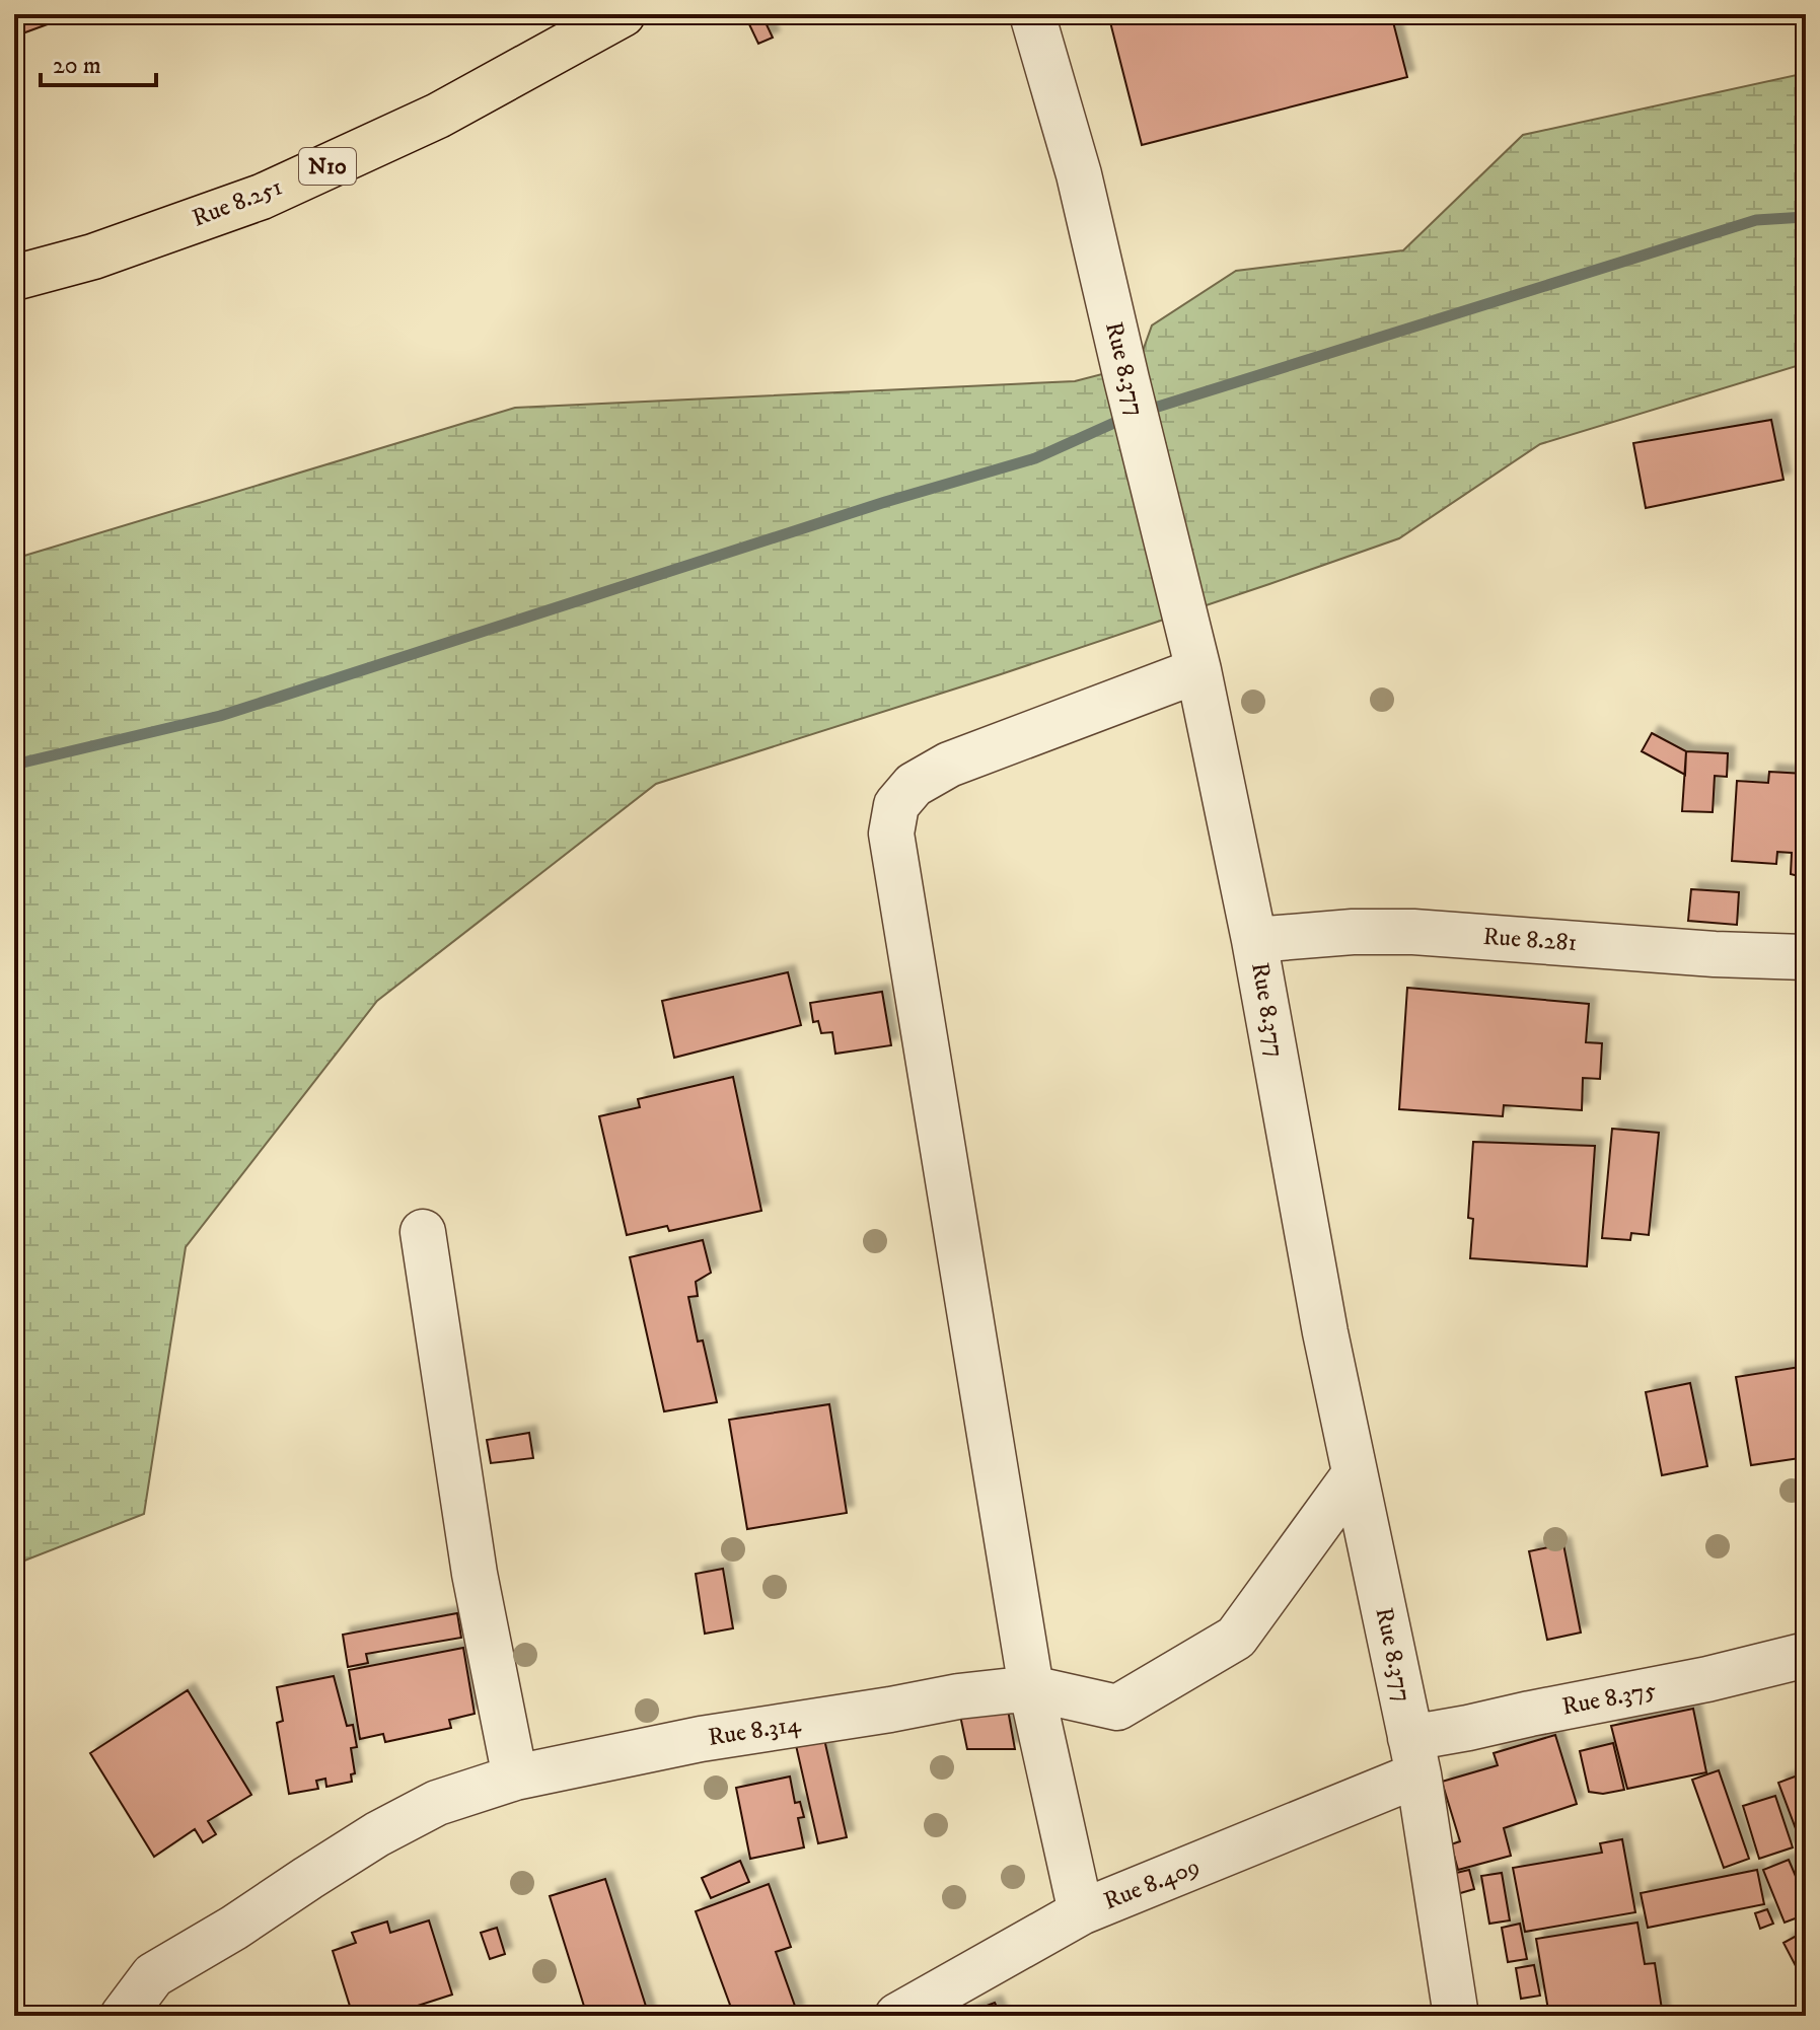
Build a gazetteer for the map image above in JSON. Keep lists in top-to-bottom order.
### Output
{
  "streets": {
    "highway": ["N10", "Rue 8.251"],
    "street": [
      "Rue 8.377",
      "Rue 8.281",
      "Rue 8.375",
      "Rue 8.314",
      "Rue 8.409"
    ]
  },
  "crossings": [
    ["Rue 8.377", "Rue 8.281"],
    ["Rue 8.377", "Rue 8.375"],
    ["Rue 8.377", "Rue 8.314"],
    ["Rue 8.377", "Rue 8.409"],
    ["Rue 8.375", "Rue 8.409"]
  ],
  "scale_bar": "20 m"
}
